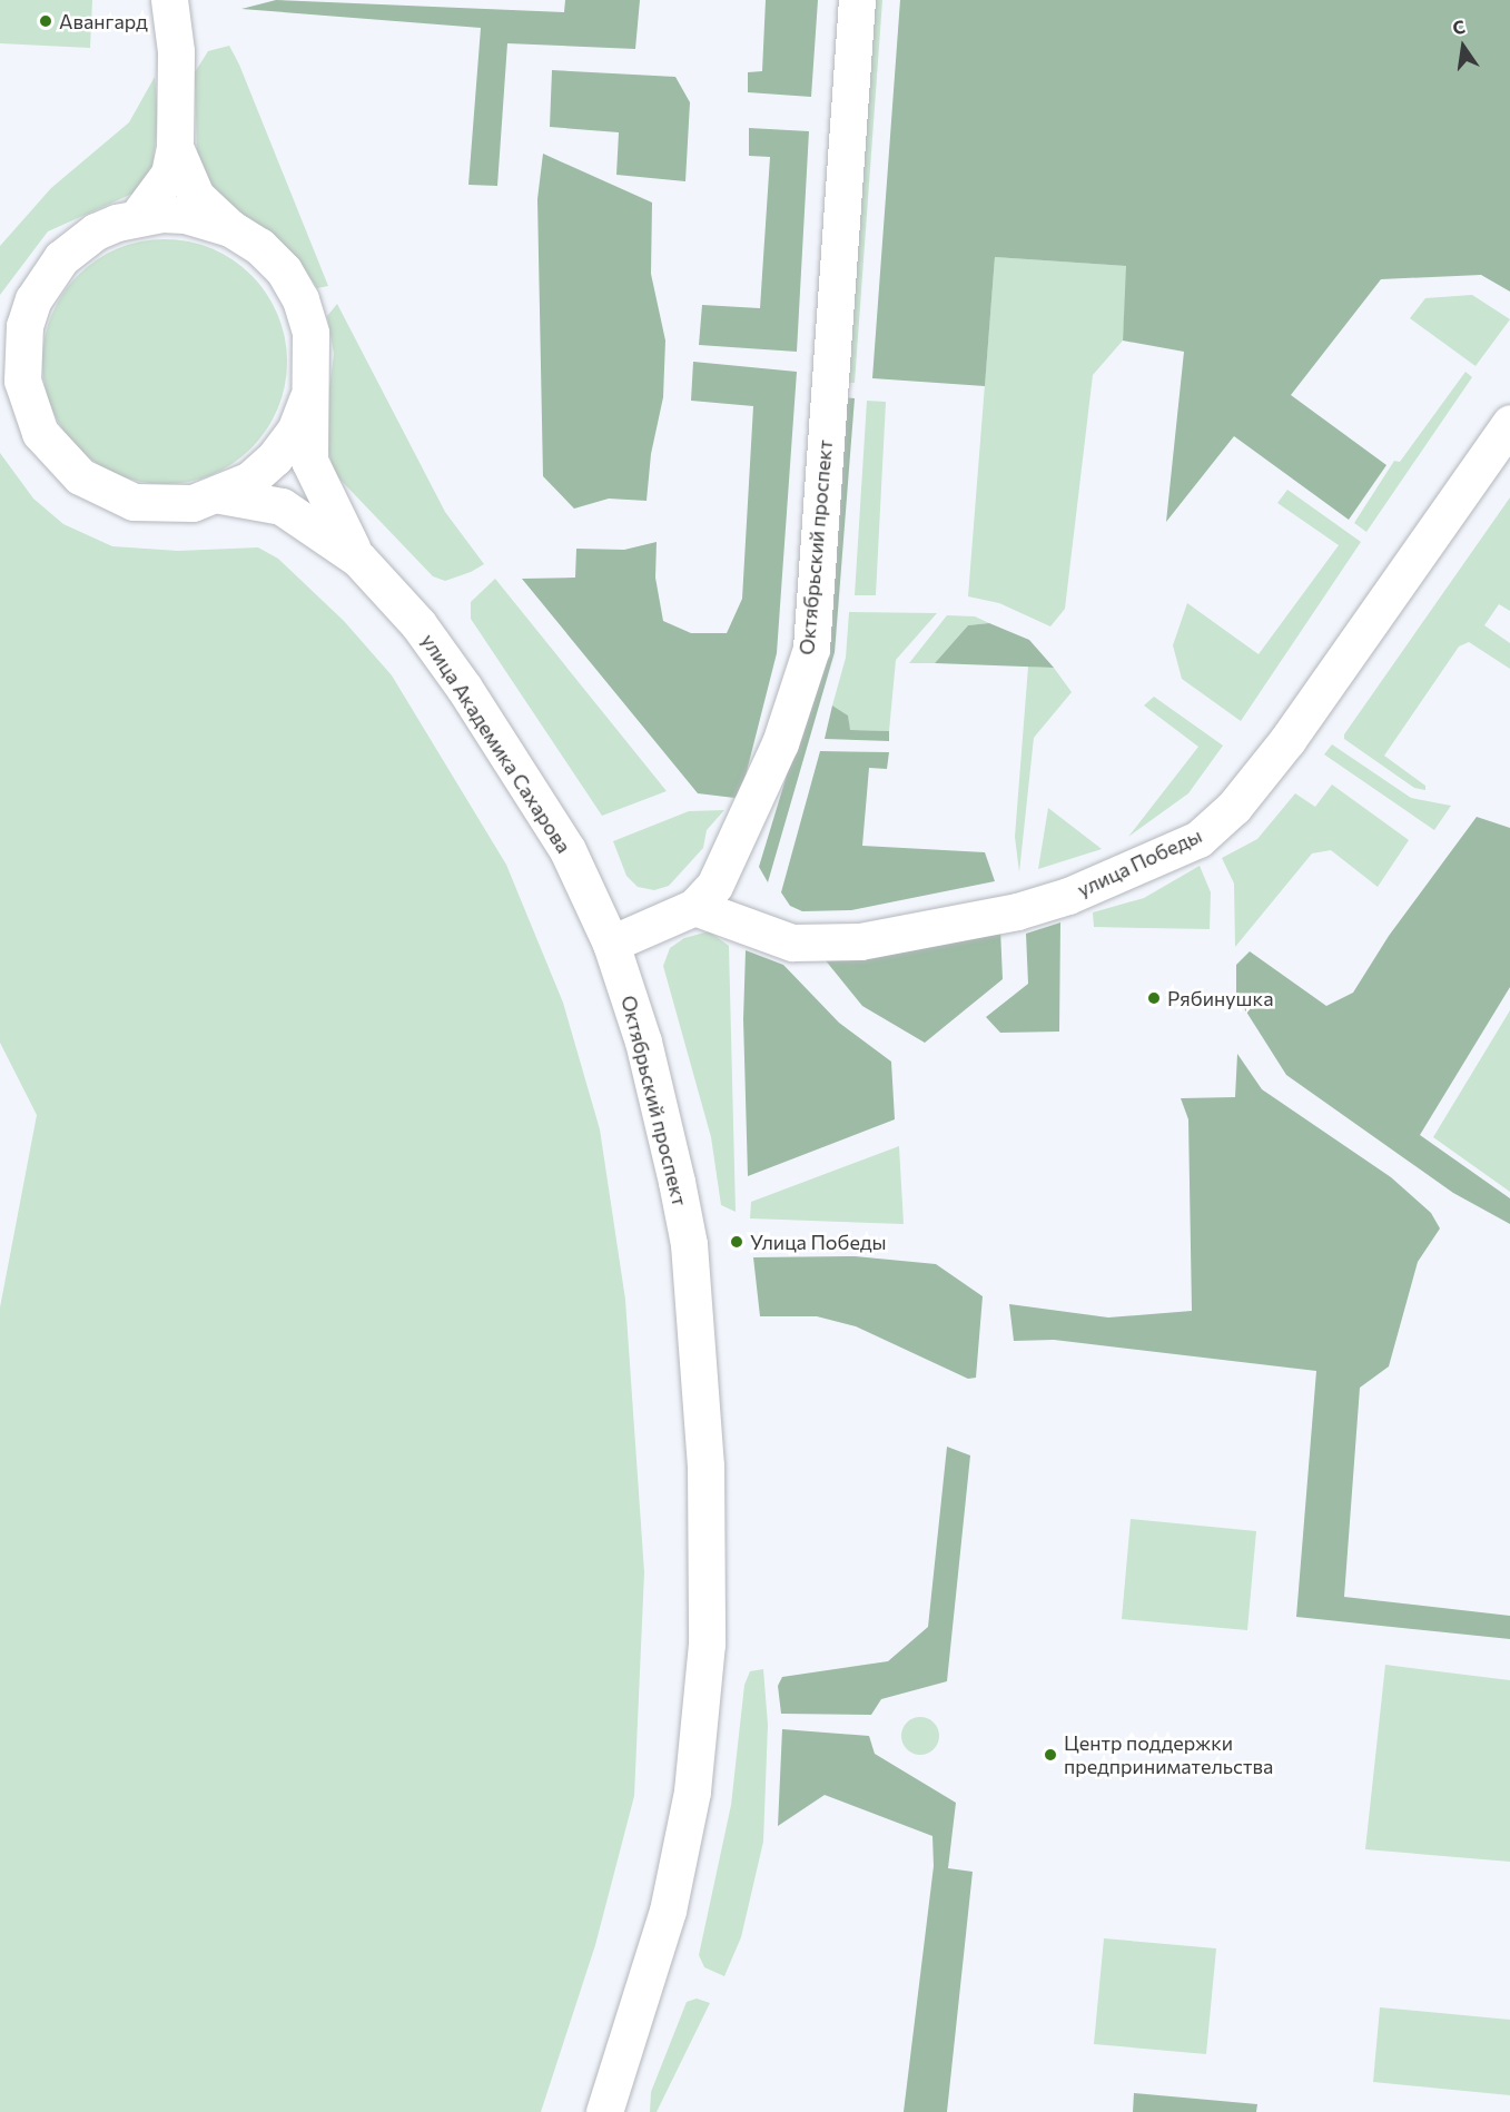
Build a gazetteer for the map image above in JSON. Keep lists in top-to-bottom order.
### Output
{
  "streets": {
    "street": ["Октябрьский проспект", "улица Академика Сахарова", "улица Победы"]
  },
  "crossings": [
    ["Октябрьский проспект", "улица Академика Сахарова"],
    ["Октябрьский проспект", "улица Победы"]
  ],
  "places": [
    "Авангард",
    "Рябинушка",
    "Улица Победы",
    "Центр поддержки предпринимательства"
  ],
  "north": "top"
}
